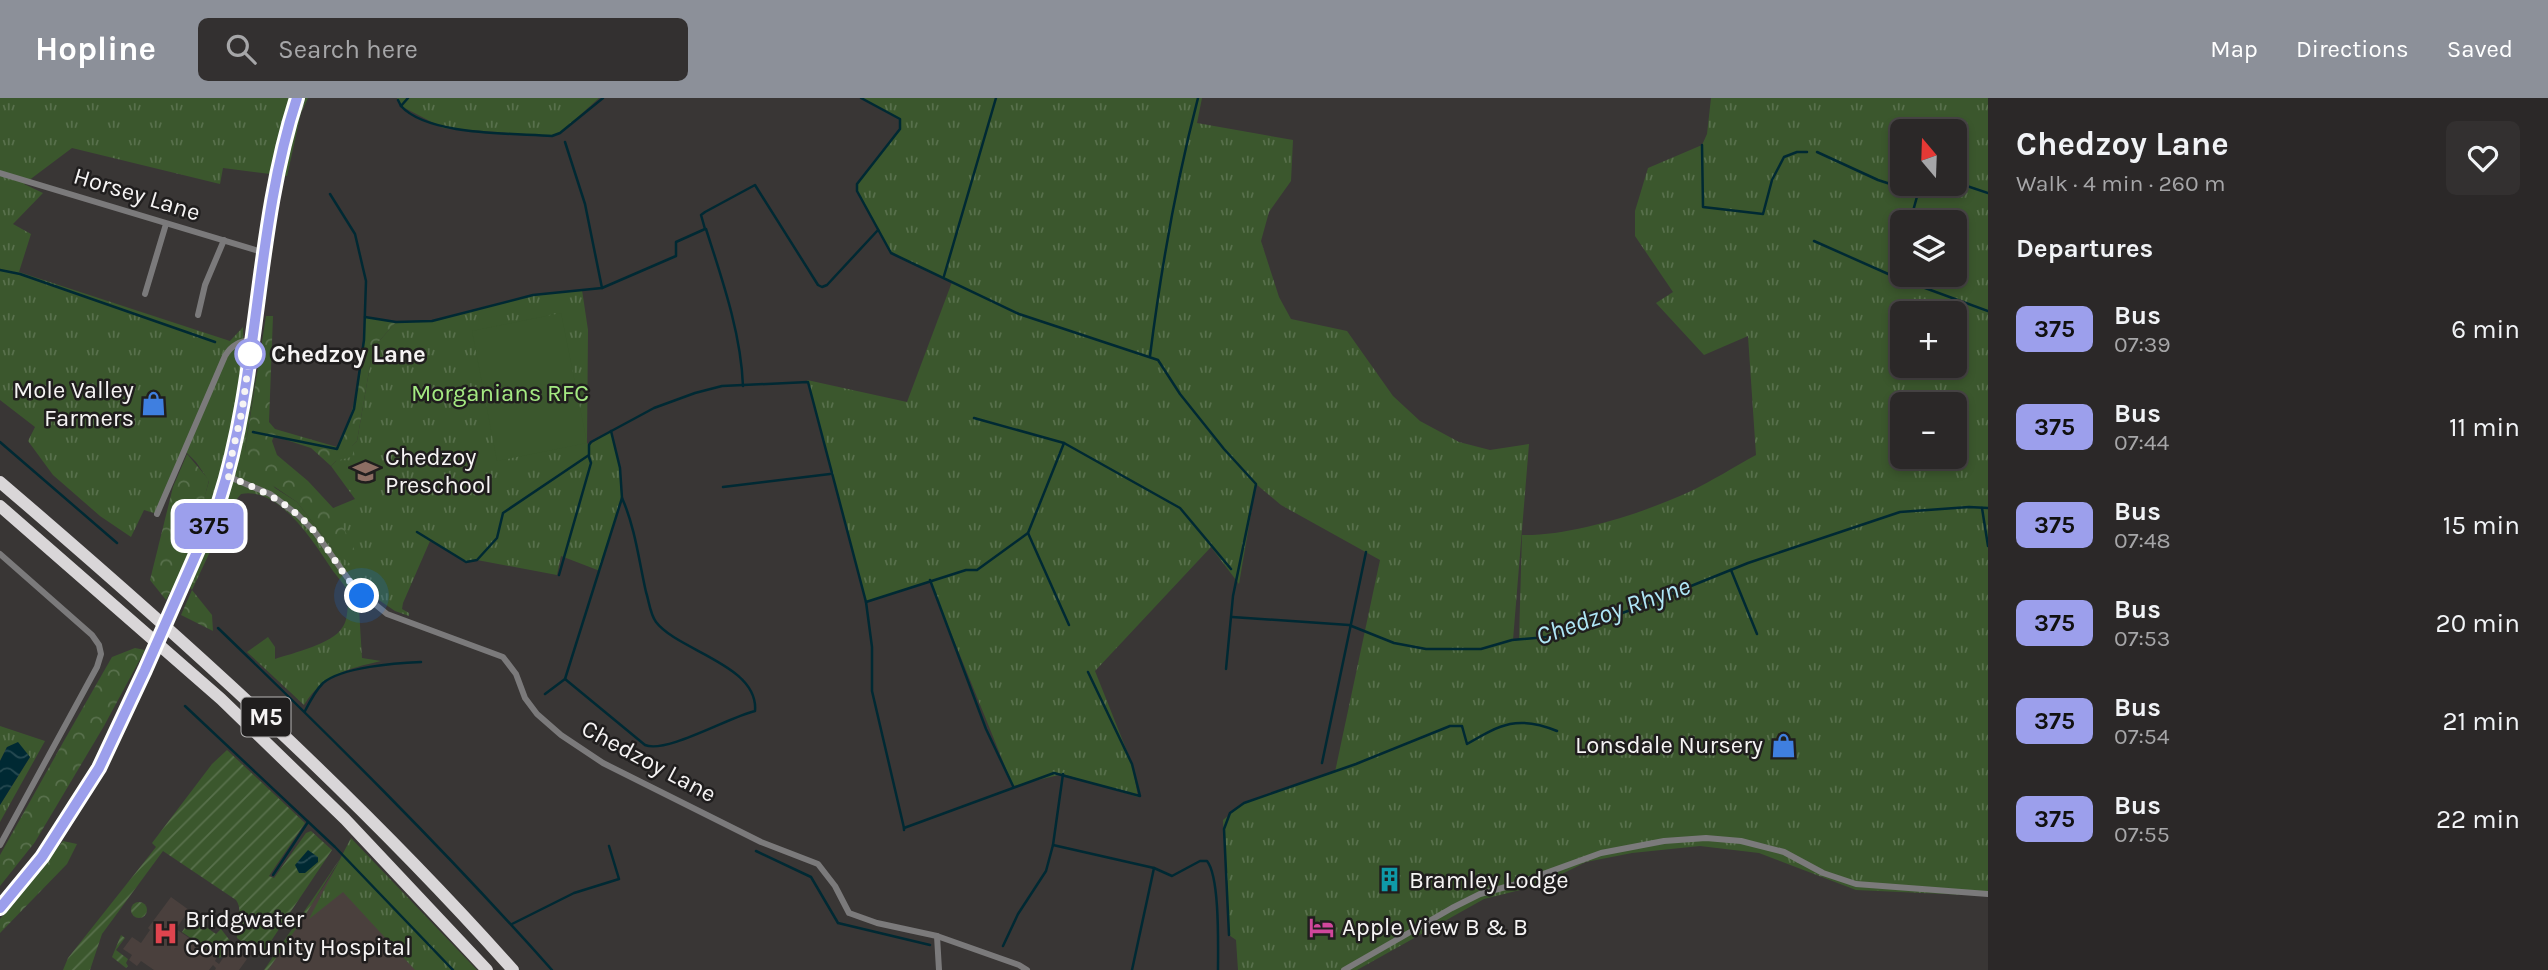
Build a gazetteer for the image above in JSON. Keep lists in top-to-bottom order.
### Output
{
  "streets": {
    "highway": ["M5"],
    "street": ["Horsey Lane", "Chedzoy Lane"]
  },
  "water": ["Chedzoy Rhyne"],
  "parks": ["Morganians RFC"],
  "places": {
    "other": ["Chedzoy Lane"],
    "shop": ["Mole Valley Farmers", "Lonsdale Nursery"],
    "school or university": ["Chedzoy Preschool"],
    "building": ["Bramley Lodge"],
    "hotel": ["Apple View B & B"],
    "hospital": ["Bridgwater Community Hospital"]
  },
  "lines": ["bus line 375"],
  "north": "top",
  "page": {
    "header": "Hopline",
    "search": "Search here",
    "nav": ["Map", "Directions", "Saved"],
    "on_map": "375",
    "heading": [
      ["Chedzoy Lane", "Walk · 4 min · 260 m"],
      "Departures"
    ],
    "map_buttons": ["+", "−"],
    "list": [
      {
        "mark": "375",
        "name": "Bus",
        "note": "07:39",
        "value": "6 min"
      },
      {
        "mark": "375",
        "name": "Bus",
        "note": "07:44",
        "value": "11 min"
      },
      {
        "mark": "375",
        "name": "Bus",
        "note": "07:48",
        "value": "15 min"
      },
      {
        "mark": "375",
        "name": "Bus",
        "note": "07:53",
        "value": "20 min"
      },
      {
        "mark": "375",
        "name": "Bus",
        "note": "07:54",
        "value": "21 min"
      },
      {
        "mark": "375",
        "name": "Bus",
        "note": "07:55",
        "value": "22 min"
      }
    ]
  }
}
